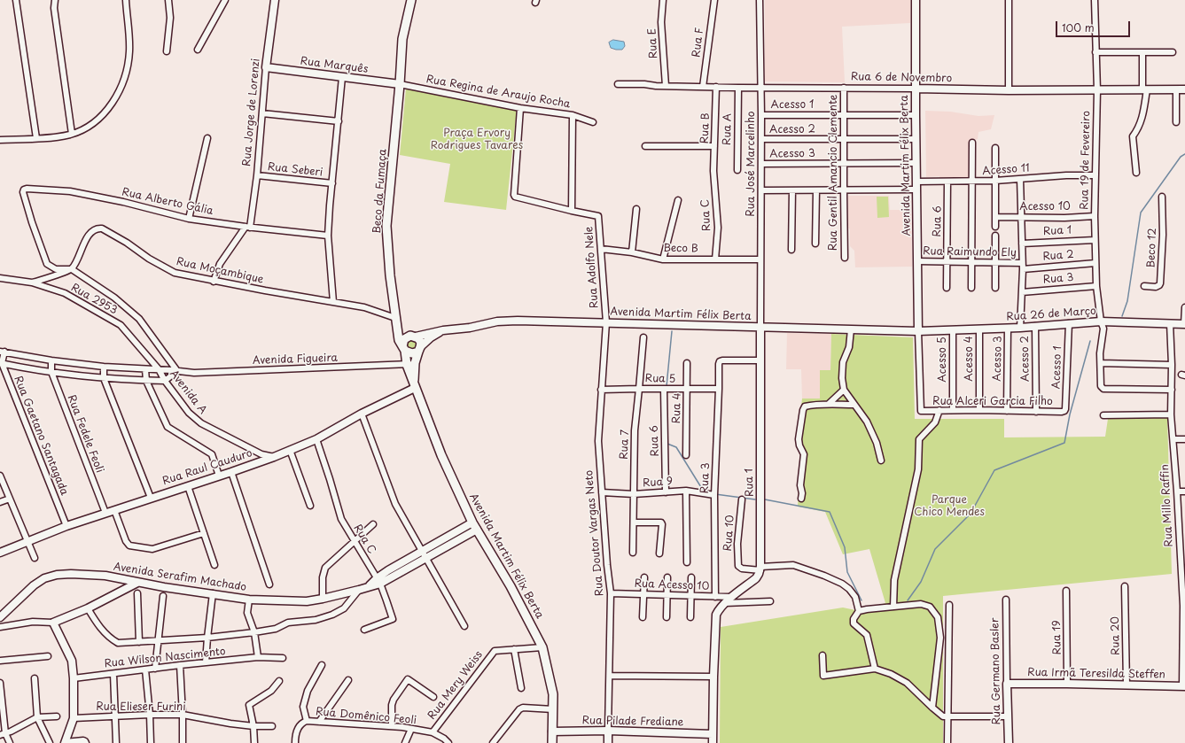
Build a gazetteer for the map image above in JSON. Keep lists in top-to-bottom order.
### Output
{
  "streets": {
    "main road": ["Avenida Martim Félix Berta", "Beco da Fumaça"],
    "street": [
      "Rua F",
      "Rua E",
      "Rua Marquês",
      "Rua 6 de Novembro",
      "Rua Regina de Araujo Rocha",
      "Acesso 1",
      "Rua Jorge de Lorenzi",
      "Rua B",
      "Rua A",
      "Acesso 2",
      "Acesso 3",
      "Rua 19 de Fevereiro",
      "Rua José Marcelinho",
      "Rua Seberi",
      "Acesso 11",
      "Rua Gentil Amancio Clemente",
      "Rua Alberto Gália",
      "Acesso 10",
      "Rua C",
      "Rua 6",
      "Rua 1",
      "Beco 12",
      "Beco B",
      "Rua Raimundo Ely",
      "Rua 2",
      "Rua Adolfo Nele",
      "Rua Moçambique",
      "Rua 3",
      "Rua 2953",
      "Rua 26 de Março",
      "Acesso 4",
      "Avenida Figueira",
      "Acesso 5",
      "Rua 5",
      "Avenida A",
      "Rua Alceri Garcia Filho",
      "Rua 4",
      "Rua Fedele Feoli",
      "Rua Gaetano Santagada",
      "Rua 7",
      "Rua Raul Cauduro",
      "Rua 9",
      "Rua Millo Raffin",
      "Rua Doutor Vargas Neto",
      "Rua 10",
      "Avenida Serafim Machado",
      "Rua Acesso 10",
      "Rua 20",
      "Rua 19",
      "Rua Wilson Nascimento",
      "Rua Germano Basler",
      "Rua Irmã Teresilda Steffen",
      "Rua Mery Weiss",
      "Rua Elieser Furini",
      "Rua Domênico Feoli",
      "Rua Pilade Frediane"
    ]
  },
  "crossings": [
    ["Rua F", "Rua 6 de Novembro"],
    ["Rua E", "Rua 6 de Novembro"],
    ["Rua Marquês", "Rua Regina de Araujo Rocha"],
    ["Rua Marquês", "Rua Jorge de Lorenzi"],
    ["Rua Marquês", "Beco da Fumaça"],
    ["Rua 6 de Novembro", "Rua B"],
    ["Rua 6 de Novembro", "Rua A"],
    ["Rua 6 de Novembro", "Rua 19 de Fevereiro"],
    ["Rua 6 de Novembro", "Rua José Marcelinho"],
    ["Rua 6 de Novembro", "Avenida Martim Félix Berta"],
    ["Rua 6 de Novembro", "Rua Gentil Amancio Clemente"],
    ["Rua Regina de Araujo Rocha", "Beco da Fumaça"],
    ["Rua Regina de Araujo Rocha", "Rua Adolfo Nele"],
    ["Acesso 1", "Rua José Marcelinho"],
    ["Acesso 1", "Rua Gentil Amancio Clemente"],
    ["Acesso 1", "Rua 26 de Março"],
    ["Acesso 1", "Rua Alceri Garcia Filho"],
    ["Rua Jorge de Lorenzi", "Rua Seberi"],
    ["Rua Jorge de Lorenzi", "Rua Alberto Gália"],
    ["Rua Jorge de Lorenzi", "Rua Moçambique"],
    ["Rua B", "Rua C"],
    ["Acesso 2", "Rua José Marcelinho"],
    ["Acesso 2", "Rua Gentil Amancio Clemente"],
    ["Acesso 2", "Rua 26 de Março"],
    ["Acesso 2", "Rua Alceri Garcia Filho"],
    ["Acesso 3", "Rua José Marcelinho"],
    ["Acesso 3", "Avenida Martim Félix Berta"],
    ["Acesso 3", "Rua Gentil Amancio Clemente"],
    ["Acesso 3", "Rua 26 de Março"],
    ["Acesso 3", "Rua Alceri Garcia Filho"],
    ["Rua 19 de Fevereiro", "Acesso 11"],
    ["Rua 19 de Fevereiro", "Acesso 10"],
    ["Rua 19 de Fevereiro", "Rua 1"],
    ["Rua 19 de Fevereiro", "Rua 2"],
    ["Rua 19 de Fevereiro", "Rua 3"],
    ["Rua 19 de Fevereiro", "Rua 26 de Março"],
    ["Rua 19 de Fevereiro", "Rua Millo Raffin"],
    ["Rua José Marcelinho", "Avenida Martim Félix Berta"],
    ["Rua José Marcelinho", "Rua 1"],
    ["Rua José Marcelinho", "Beco B"],
    ["Avenida Martim Félix Berta", "Acesso 11"],
    ["Avenida Martim Félix Berta", "Beco da Fumaça"],
    ["Avenida Martim Félix Berta", "Rua 1"],
    ["Avenida Martim Félix Berta", "Rua Raimundo Ely"],
    ["Avenida Martim Félix Berta", "Rua Adolfo Nele"],
    ["Avenida Martim Félix Berta", "Rua 26 de Março"],
    ["Avenida Martim Félix Berta", "Avenida Figueira"],
    ["Avenida Martim Félix Berta", "Rua Alceri Garcia Filho"],
    ["Avenida Martim Félix Berta", "Rua Raul Cauduro"],
    ["Avenida Martim Félix Berta", "Rua Doutor Vargas Neto"],
    ["Avenida Martim Félix Berta", "Avenida Serafim Machado"],
    ["Avenida Martim Félix Berta", "Rua Pilade Frediane"],
    ["Acesso 11", "Rua 6"],
    ["Beco da Fumaça", "Rua Moçambique"],
    ["Rua Alberto Gália", "Rua Moçambique"],
    ["Rua C", "Beco B"],
    ["Rua C", "Rua Raul Cauduro"],
    ["Rua C", "Avenida Serafim Machado"],
    ["Rua 6", "Rua Raimundo Ely"],
    ["Rua 6", "Rua 5"],
    ["Rua 6", "Rua 9"],
    ["Rua 1", "Rua 3"],
    ["Rua 1", "Rua 10"],
    ["Beco B", "Rua Adolfo Nele"],
    ["Rua Adolfo Nele", "Rua Doutor Vargas Neto"],
    ["Rua 3", "Rua 5"],
    ["Rua 3", "Rua 9"],
    ["Rua 3", "Rua Acesso 10"],
    ["Rua 2953", "Avenida Figueira"],
    ["Rua 2953", "Avenida A"],
    ["Rua 26 de Março", "Acesso 4"],
    ["Rua 26 de Março", "Acesso 5"],
    ["Rua 26 de Março", "Rua Millo Raffin"],
    ["Acesso 4", "Rua Alceri Garcia Filho"],
    ["Avenida Figueira", "Avenida A"],
    ["Avenida Figueira", "Rua Fedele Feoli"],
    ["Acesso 5", "Rua Alceri Garcia Filho"],
    ["Rua 5", "Rua 4"],
    ["Rua 5", "Rua 7"],
    ["Rua 5", "Rua Doutor Vargas Neto"],
    ["Avenida A", "Rua Raul Cauduro"],
    ["Rua Fedele Feoli", "Rua Raul Cauduro"],
    ["Rua Gaetano Santagada", "Rua Raul Cauduro"],
    ["Rua 7", "Rua 9"],
    ["Rua 9", "Rua Doutor Vargas Neto"],
    ["Rua Millo Raffin", "Rua Irmã Teresilda Steffen"],
    ["Rua Doutor Vargas Neto", "Rua Acesso 10"],
    ["Rua Doutor Vargas Neto", "Rua Pilade Frediane"],
    ["Rua 20", "Rua Irmã Teresilda Steffen"],
    ["Rua 19", "Rua Irmã Teresilda Steffen"],
    ["Rua Germano Basler", "Rua Irmã Teresilda Steffen"],
    ["Rua Mery Weiss", "Rua Domênico Feoli"]
  ],
  "parks": ["Praça Ervory Rodrigues Tavares", "Parque Chico Mendes"],
  "scale_bar": "100 m"
}
